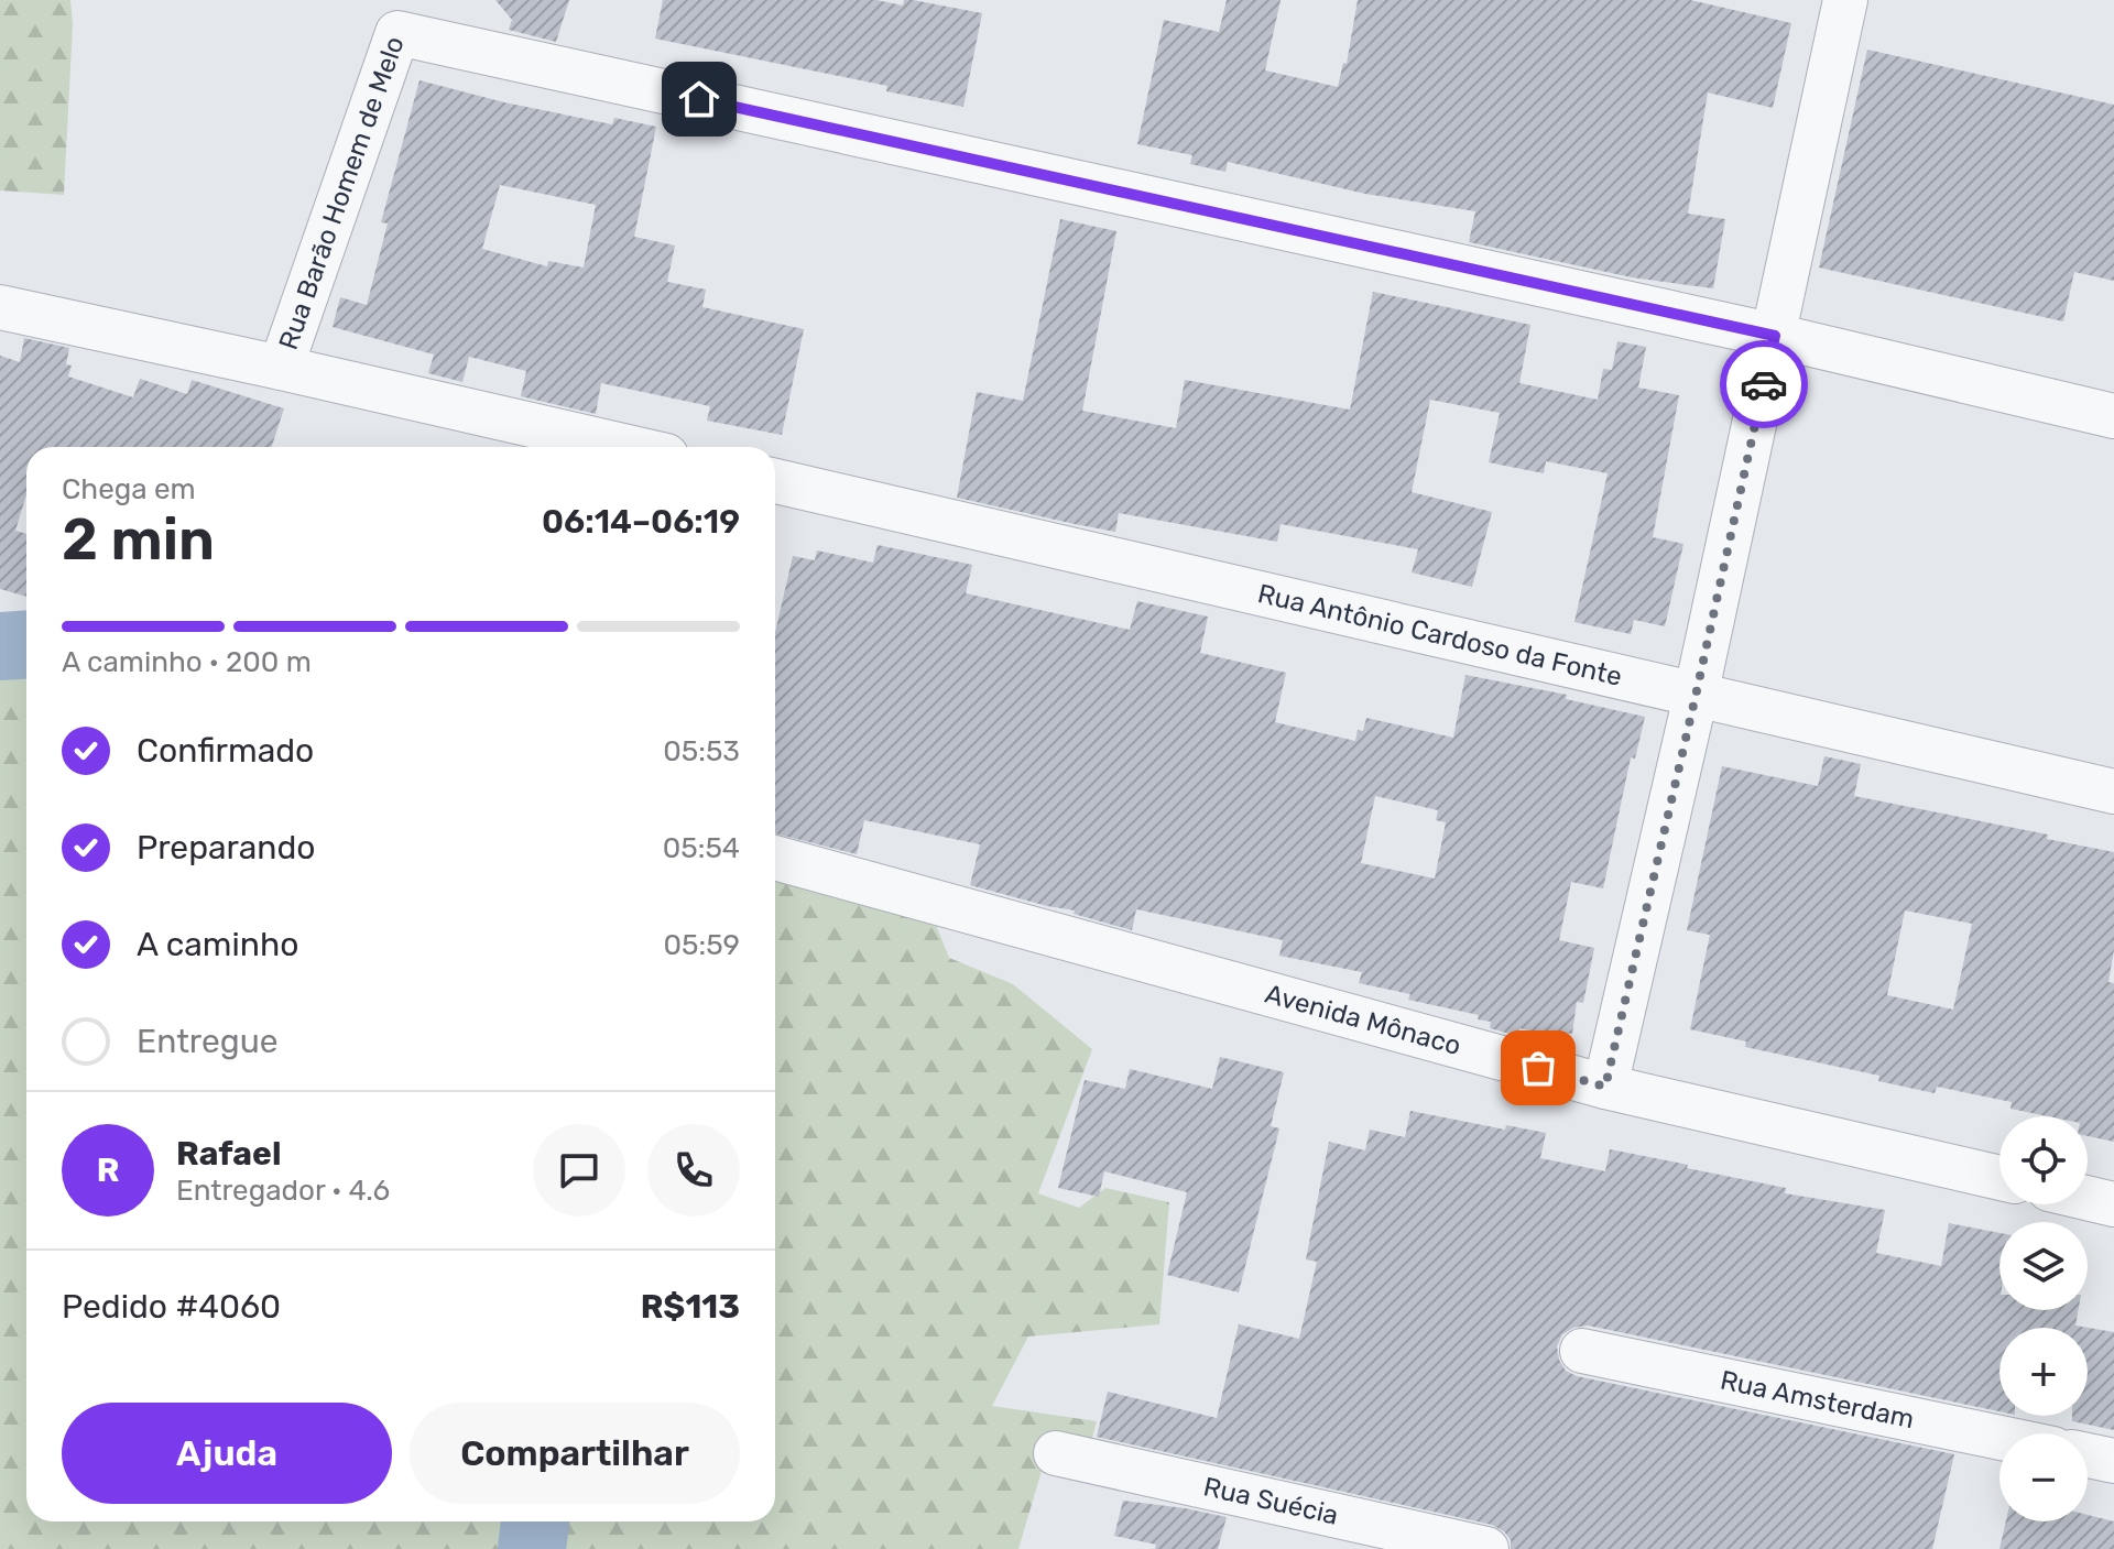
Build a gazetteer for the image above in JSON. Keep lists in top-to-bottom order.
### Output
{
  "streets": {
    "street": [
      "Rua Barão Homem de Melo",
      "Rua Antônio Cardoso da Fonte",
      "Avenida Mônaco",
      "Rua Amsterdam",
      "Rua Suécia"
    ]
  },
  "page": {
    "heading": ["2 min", "Chega em", "06:14–06:19"],
    "panel": [
      "Rafael",
      "Entregador · 4.6",
      "Pedido #4060",
      "R$113"
    ],
    "bar": "A caminho · 200 m",
    "list": [
      ["Confirmado", "05:53"],
      ["Preparando", "05:54"],
      ["A caminho", "05:59"],
      "Entregue"
    ],
    "map_buttons": ["+", "−"],
    "round": "R",
    "buttons": ["Ajuda", "Compartilhar"]
  }
}
